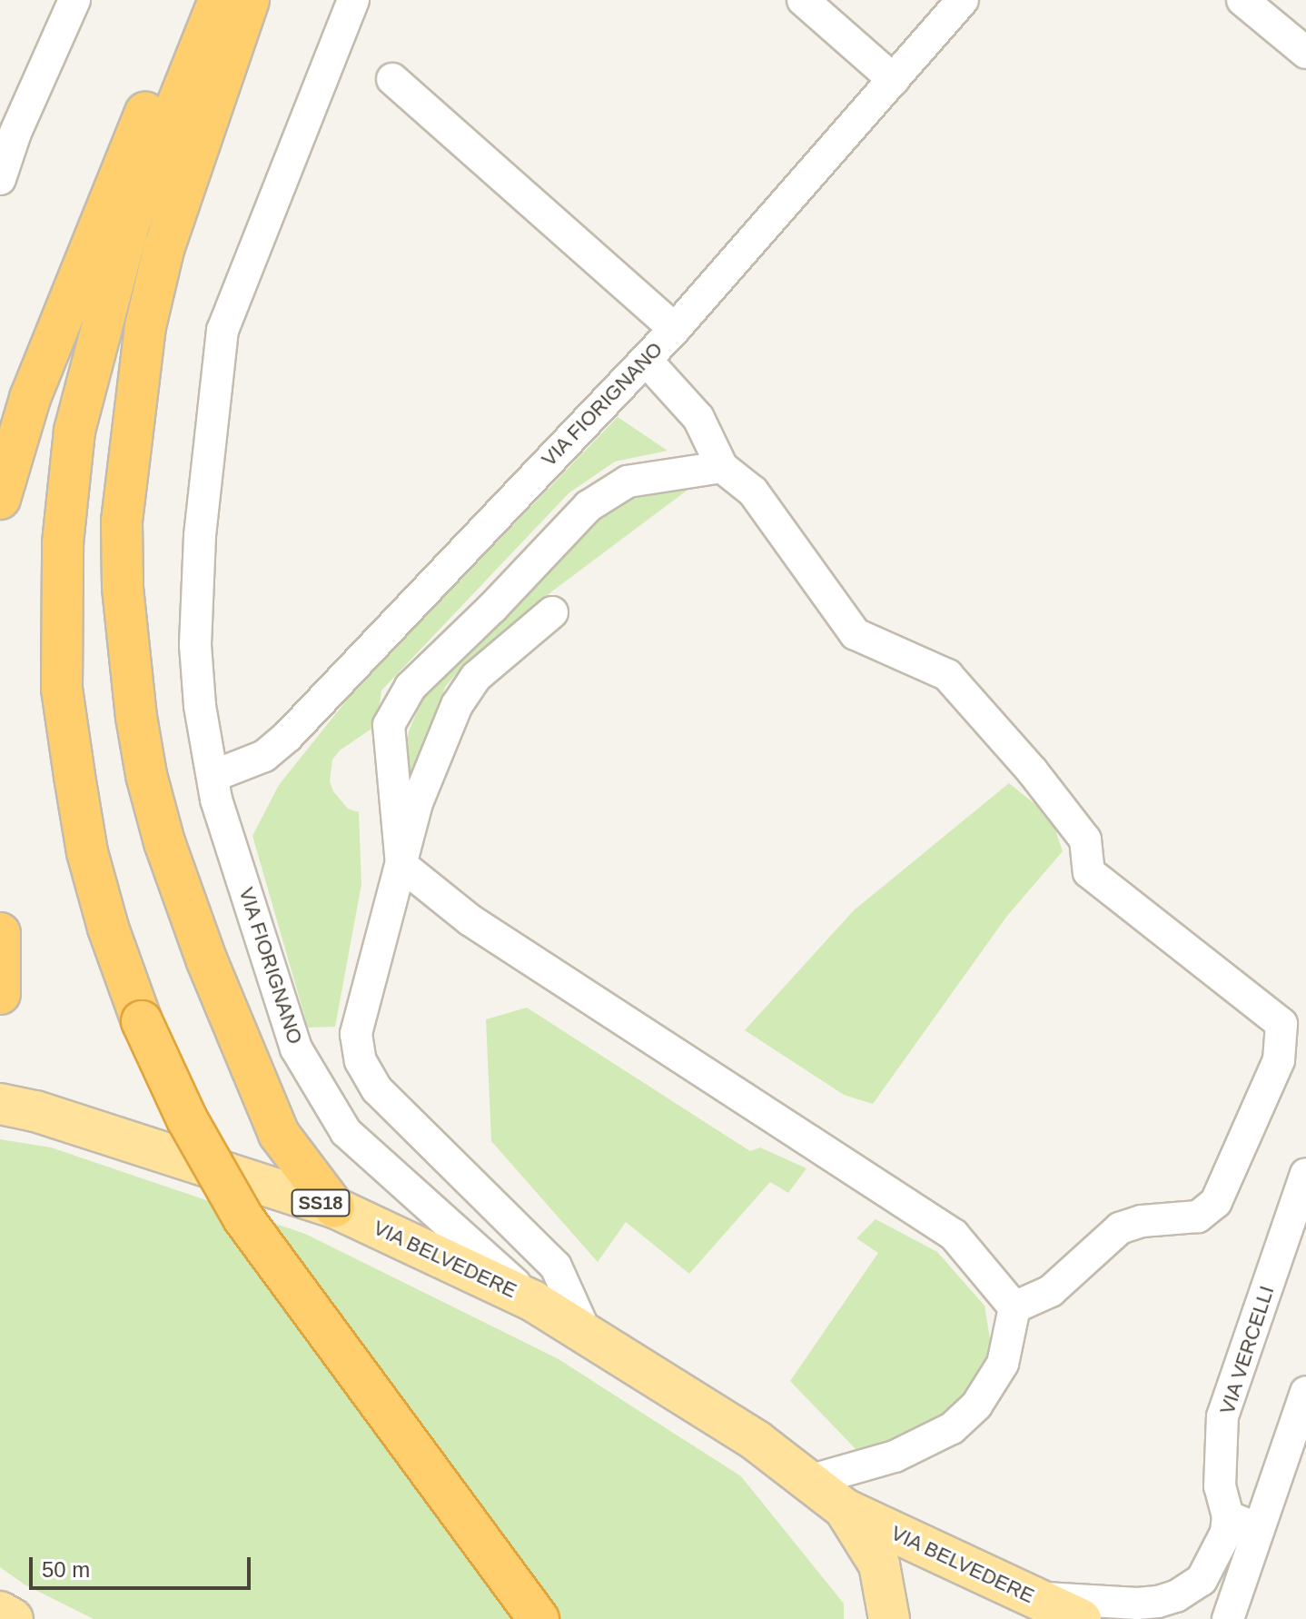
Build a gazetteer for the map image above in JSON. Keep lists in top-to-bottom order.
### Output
{
  "streets": {
    "main road": ["SS18", "VIA BELVEDERE"],
    "street": ["VIA FIORIGNANO", "VIA VERCELLI"]
  },
  "crossings": [
    ["VIA FIORIGNANO", "VIA BELVEDERE"]
  ],
  "scale_bar": "50 m"
}
